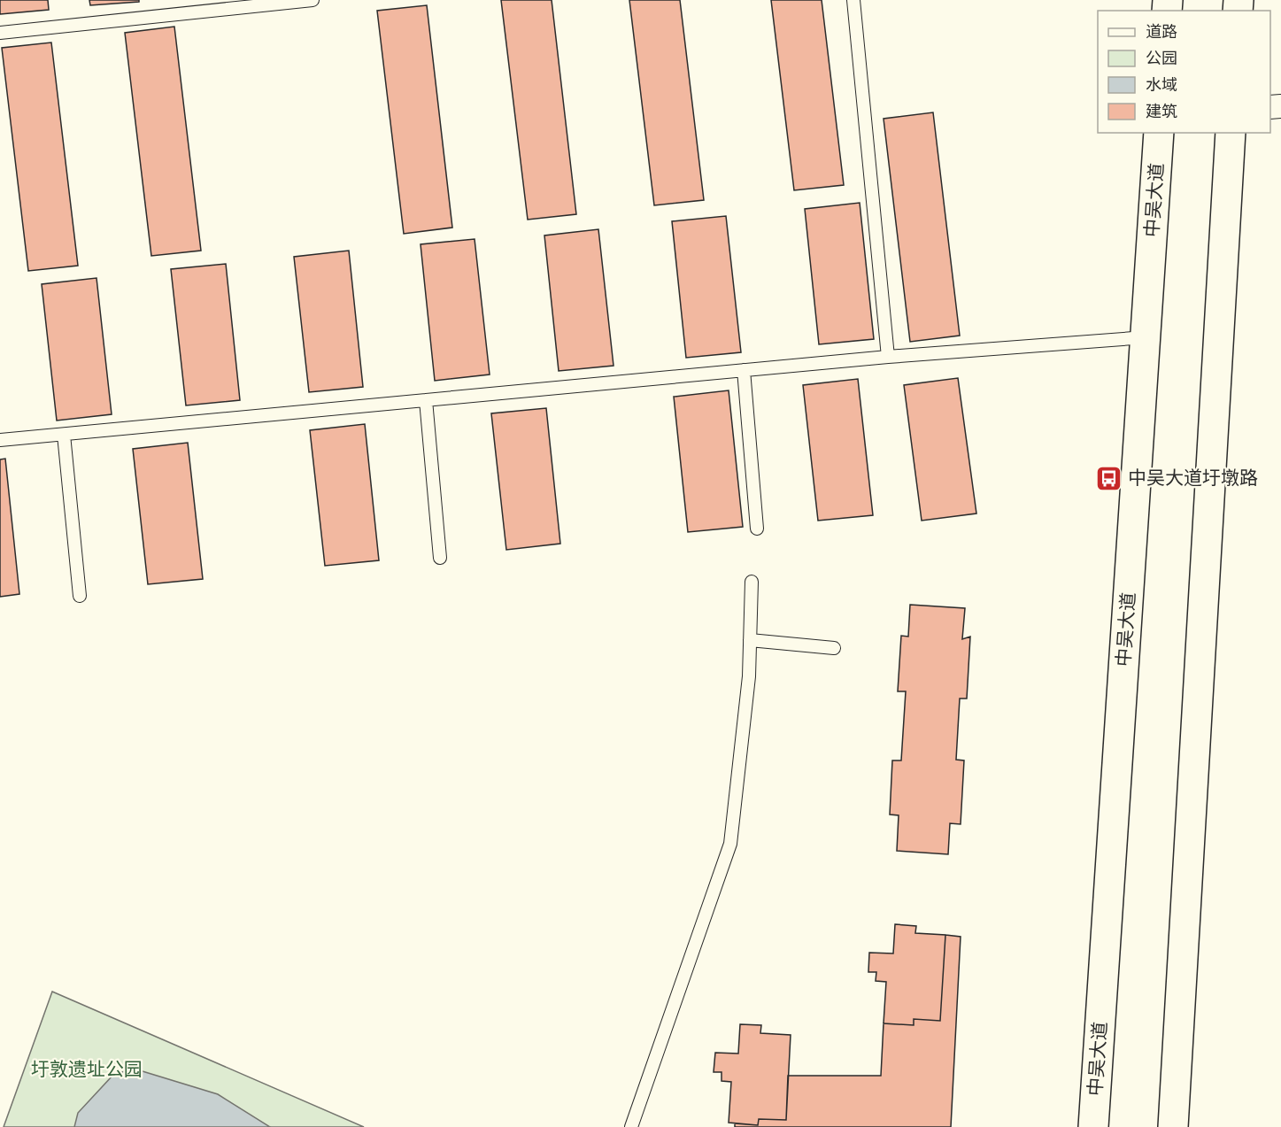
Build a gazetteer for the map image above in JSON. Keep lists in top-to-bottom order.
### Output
{
  "streets": {
    "main road": ["中吴大道"]
  },
  "parks": ["圩敦遗址公园"],
  "places": {
    "bus stop": ["中吴大道圩墩路"]
  },
  "legend": [
    "道路",
    "公园",
    "水域",
    "建筑"
  ]
}
